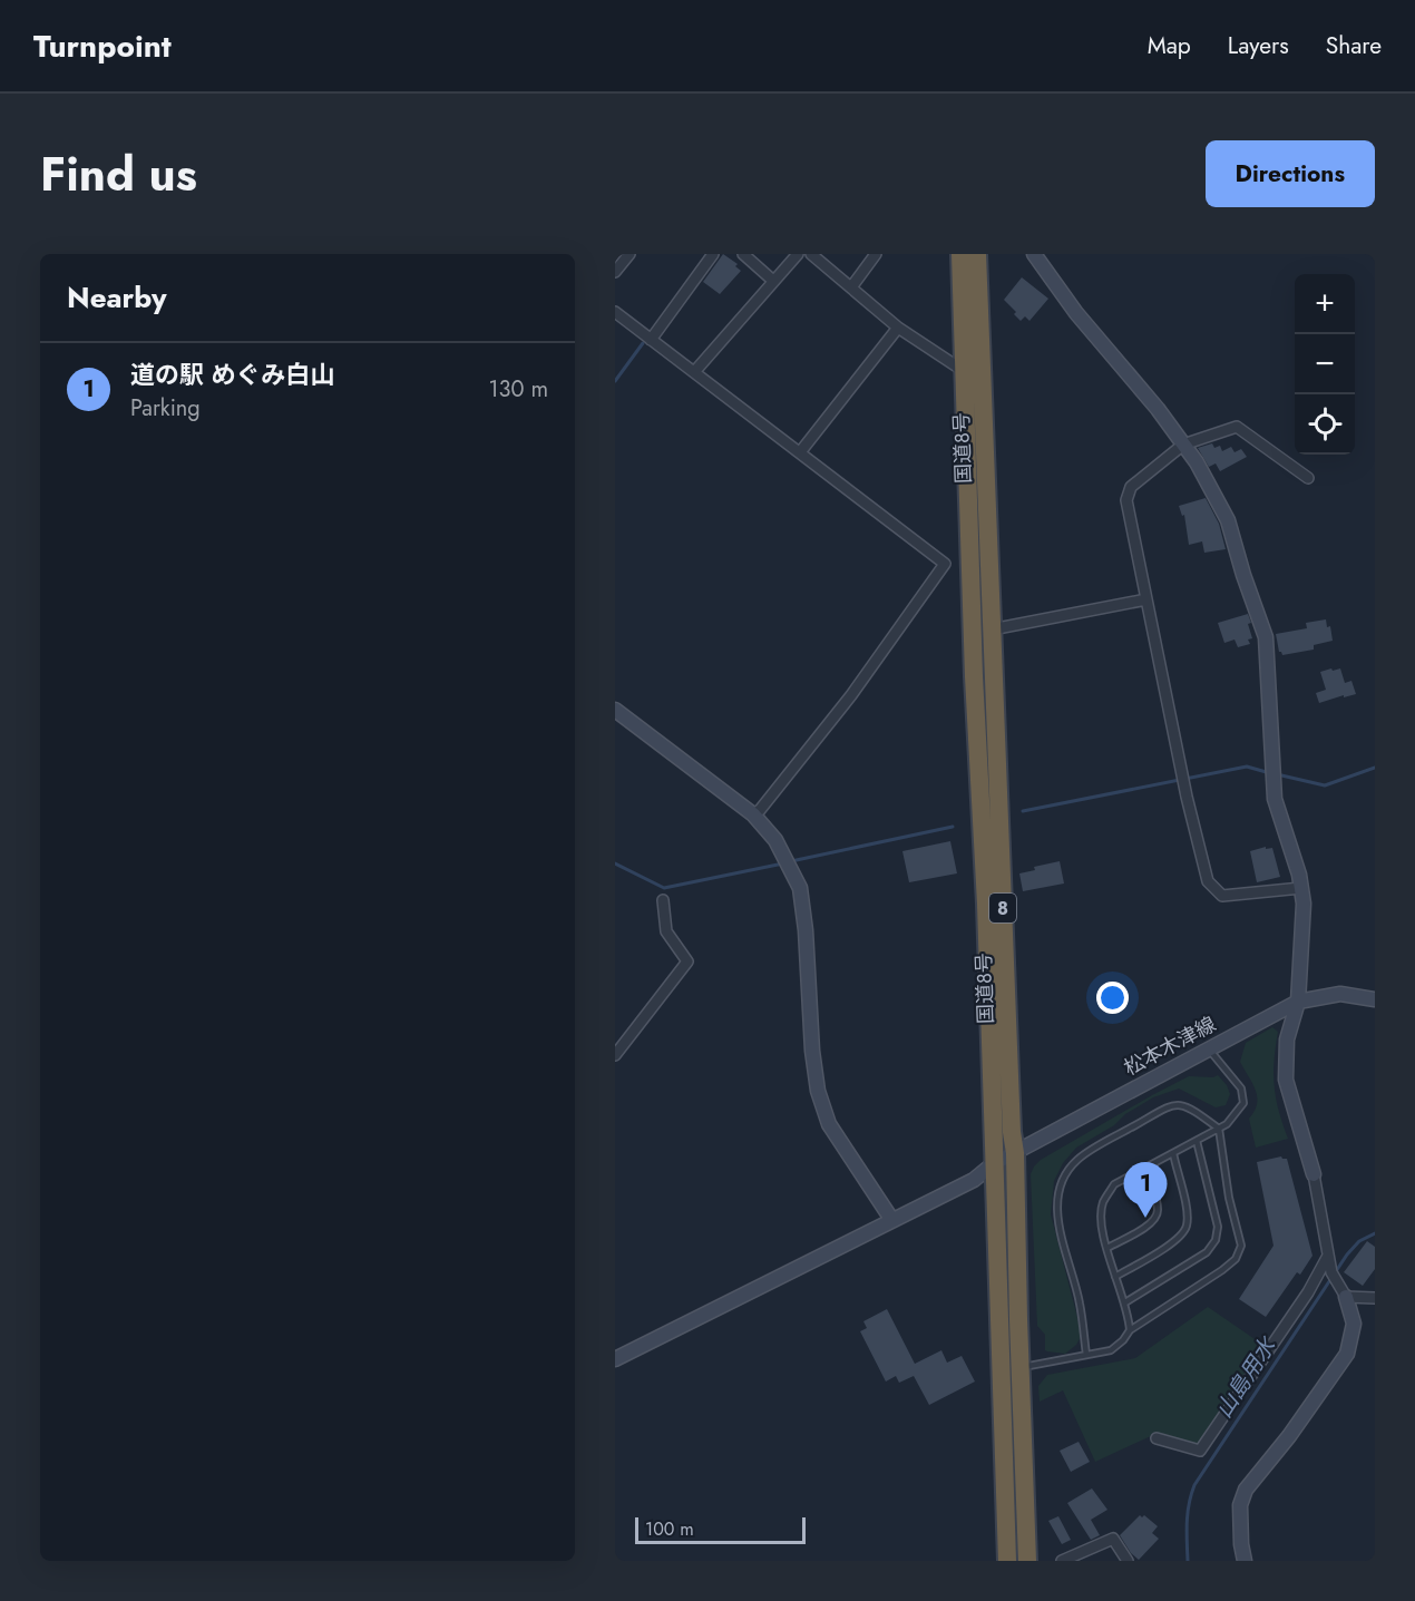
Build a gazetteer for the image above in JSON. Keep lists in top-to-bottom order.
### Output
{
  "streets": {
    "highway": ["国道8号", "8"],
    "street": ["松本木津線"]
  },
  "crossings": [
    ["国道8号", "松本木津線"]
  ],
  "water": ["山島用水"],
  "scale_bar": "100 m",
  "page": {
    "header": "Turnpoint",
    "nav": ["Map", "Layers", "Share"],
    "title": "Find us",
    "buttons": "Directions",
    "heading": "Nearby",
    "map_buttons": ["+", "−"],
    "list": [
      {
        "mark": "1",
        "name": "道の駅 めぐみ白山",
        "note": "Parking",
        "value": "130 m"
      }
    ],
    "pins": "1",
    "scale": "100 m"
  }
}
